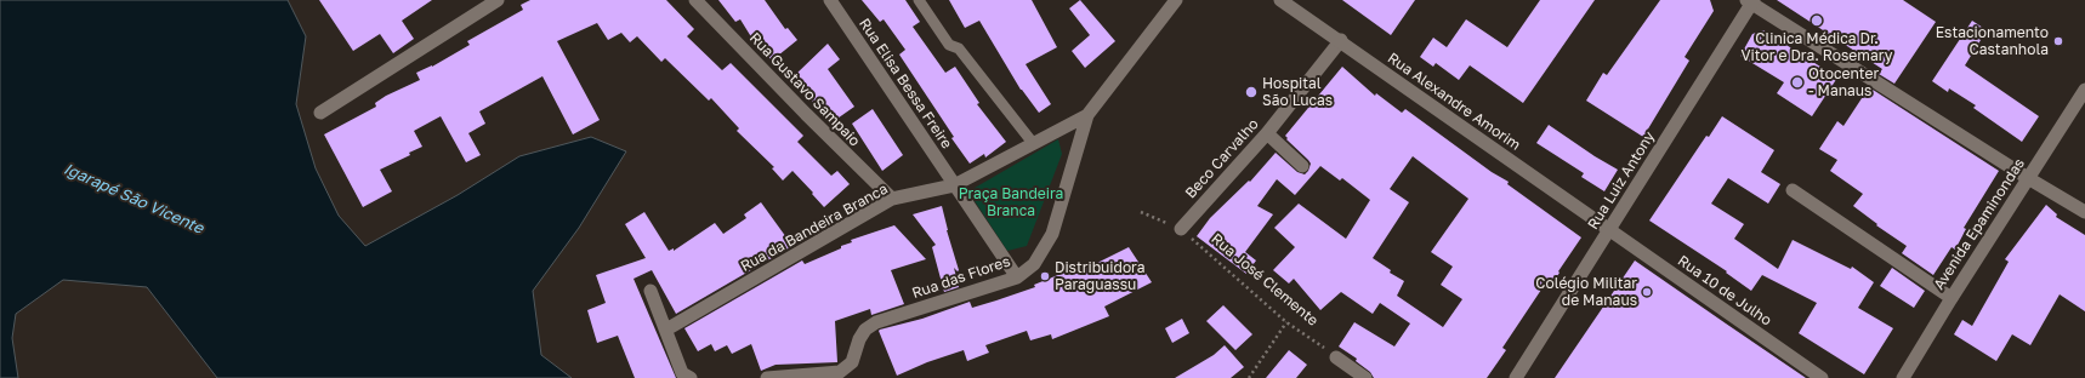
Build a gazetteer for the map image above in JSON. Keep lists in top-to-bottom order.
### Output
{
  "streets": {
    "street": [
      "Rua Elisa Bessa Freire",
      "Rua Gustavo Sampaio",
      "Rua Alexandre Amorim",
      "Beco Carvalho",
      "Rua Luiz Antony",
      "Avenida Epaminondas",
      "Rua da Bandeira Branca",
      "Rua das Flores",
      "Rua 10 de Julho"
    ],
    "path": ["Rua José Clemente"]
  },
  "crossings": [
    ["Rua Elisa Bessa Freire", "Rua da Bandeira Branca"],
    ["Rua Elisa Bessa Freire", "Rua das Flores"],
    ["Rua Gustavo Sampaio", "Rua da Bandeira Branca"],
    ["Rua Alexandre Amorim", "Beco Carvalho"],
    ["Rua Alexandre Amorim", "Rua Luiz Antony"],
    ["Rua Alexandre Amorim", "Rua 10 de Julho"],
    ["Beco Carvalho", "Rua José Clemente"],
    ["Rua Luiz Antony", "Rua 10 de Julho"],
    ["Rua da Bandeira Branca", "Rua das Flores"]
  ],
  "water": ["Igarapé São Vicente"],
  "parks": ["Praça Bandeira Branca"],
  "places": [
    "Clinica Médica Dr. Vitor e Dra. Rosemary",
    "Estacionamento Castanhola",
    "Otocenter - Manaus",
    "Hospital São Lucas",
    "Distribuidora Paraguassu",
    "Colégio Militar de Manaus"
  ]
}
